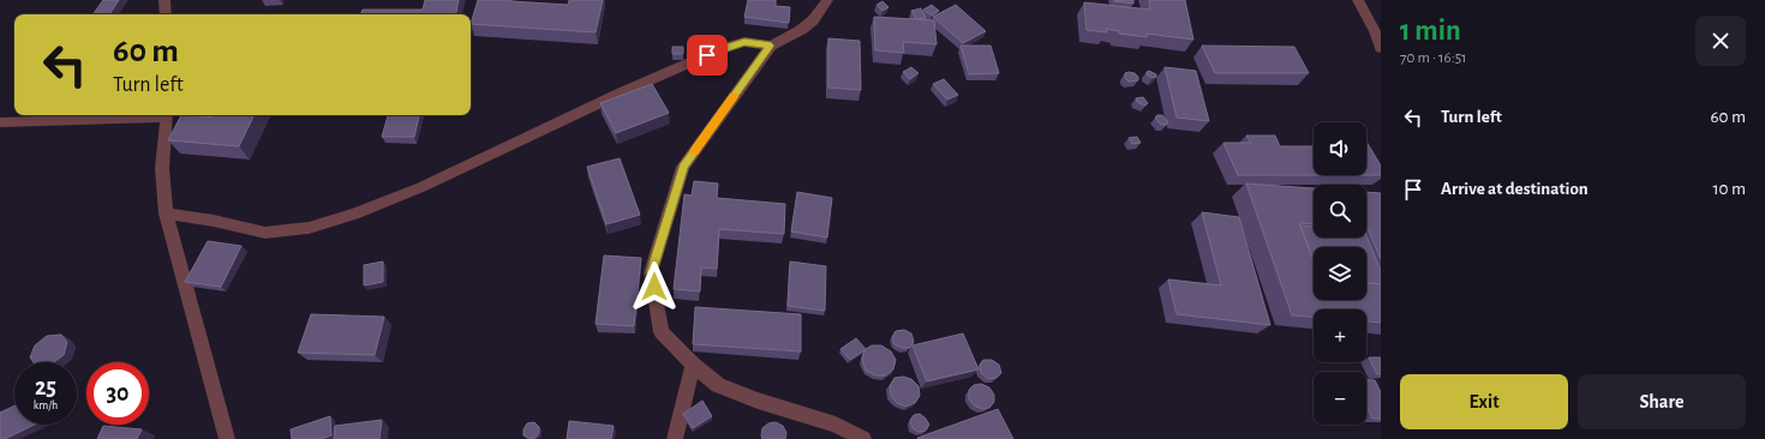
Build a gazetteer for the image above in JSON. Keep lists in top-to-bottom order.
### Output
{
  "page": {
    "heading": ["1 min", "70 m · 16:51"],
    "turn": ["60 m", "Turn left"],
    "list": [
      {
        "name": "Turn left",
        "value": "60 m"
      },
      {
        "name": "Arrive at destination",
        "value": "10 m"
      }
    ],
    "map_buttons": ["+", "−"],
    "speed": "25 km/h",
    "limit": "30",
    "buttons": ["Exit", "Share"]
  }
}
